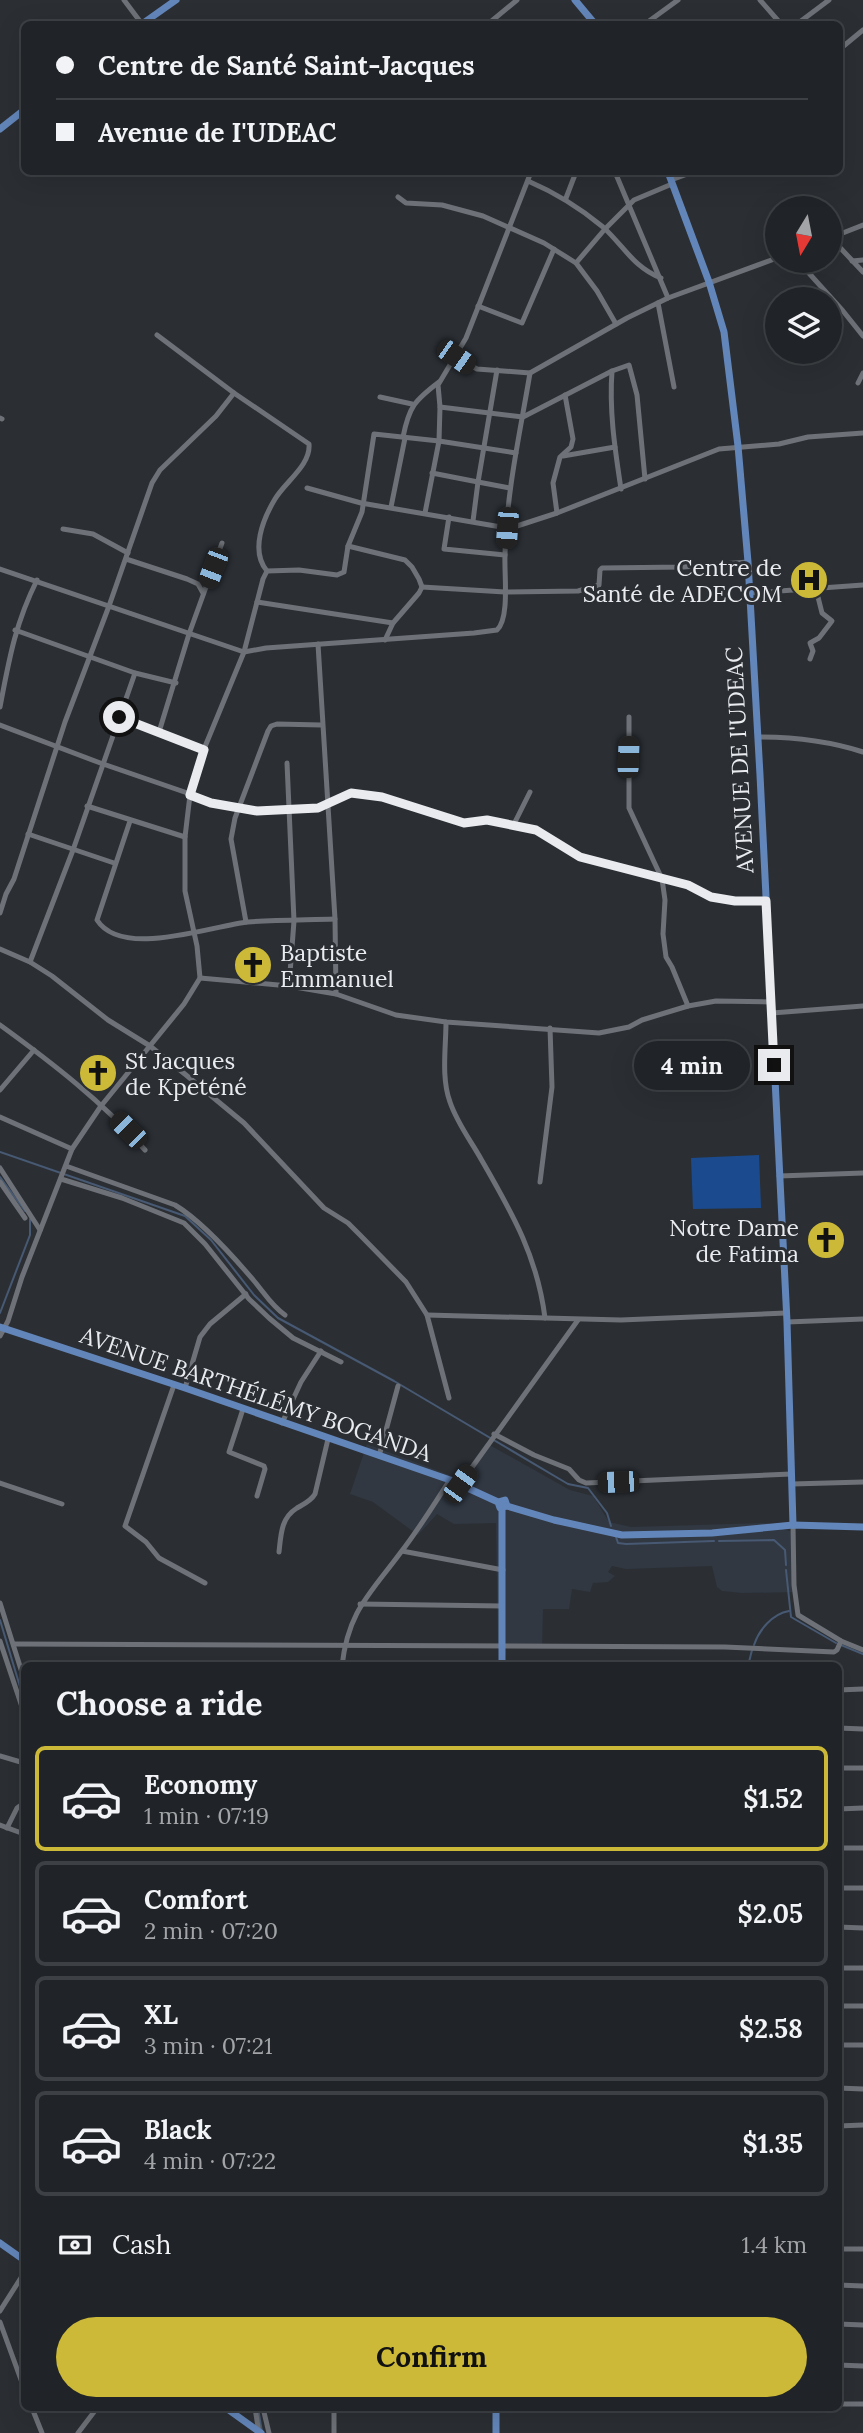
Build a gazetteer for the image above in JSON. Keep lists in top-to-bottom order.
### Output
{
  "streets": {
    "main road": ["AVENUE DE I'UDEAC", "AVENUE BARTHÉLÉMY BOGANDA"]
  },
  "crossings": [
    ["AVENUE DE I'UDEAC", "AVENUE BARTHÉLÉMY BOGANDA"]
  ],
  "places": {
    "hospital": ["Centre de Santé de ADECOM"],
    "church": ["Baptiste Emmanuel", "St Jacques de Kpeténé", "Notre Dame de Fatima"]
  },
  "north": "bottom",
  "page": {
    "banner": ["Centre de Santé Saint-Jacques", "Avenue de I'UDEAC"],
    "bubble": "4 min",
    "heading": "Choose a ride",
    "list": [
      {
        "name": "Economy",
        "note": "1 min · 07:19",
        "value": "$1.52"
      },
      {
        "name": "Comfort",
        "note": "2 min · 07:20",
        "value": "$2.05"
      },
      {
        "name": "XL",
        "note": "3 min · 07:21",
        "value": "$2.58"
      },
      {
        "name": "Black",
        "note": "4 min · 07:22",
        "value": "$1.35"
      }
    ],
    "pay": ["Cash", "1.4 km"],
    "buttons": "Confirm"
  }
}
